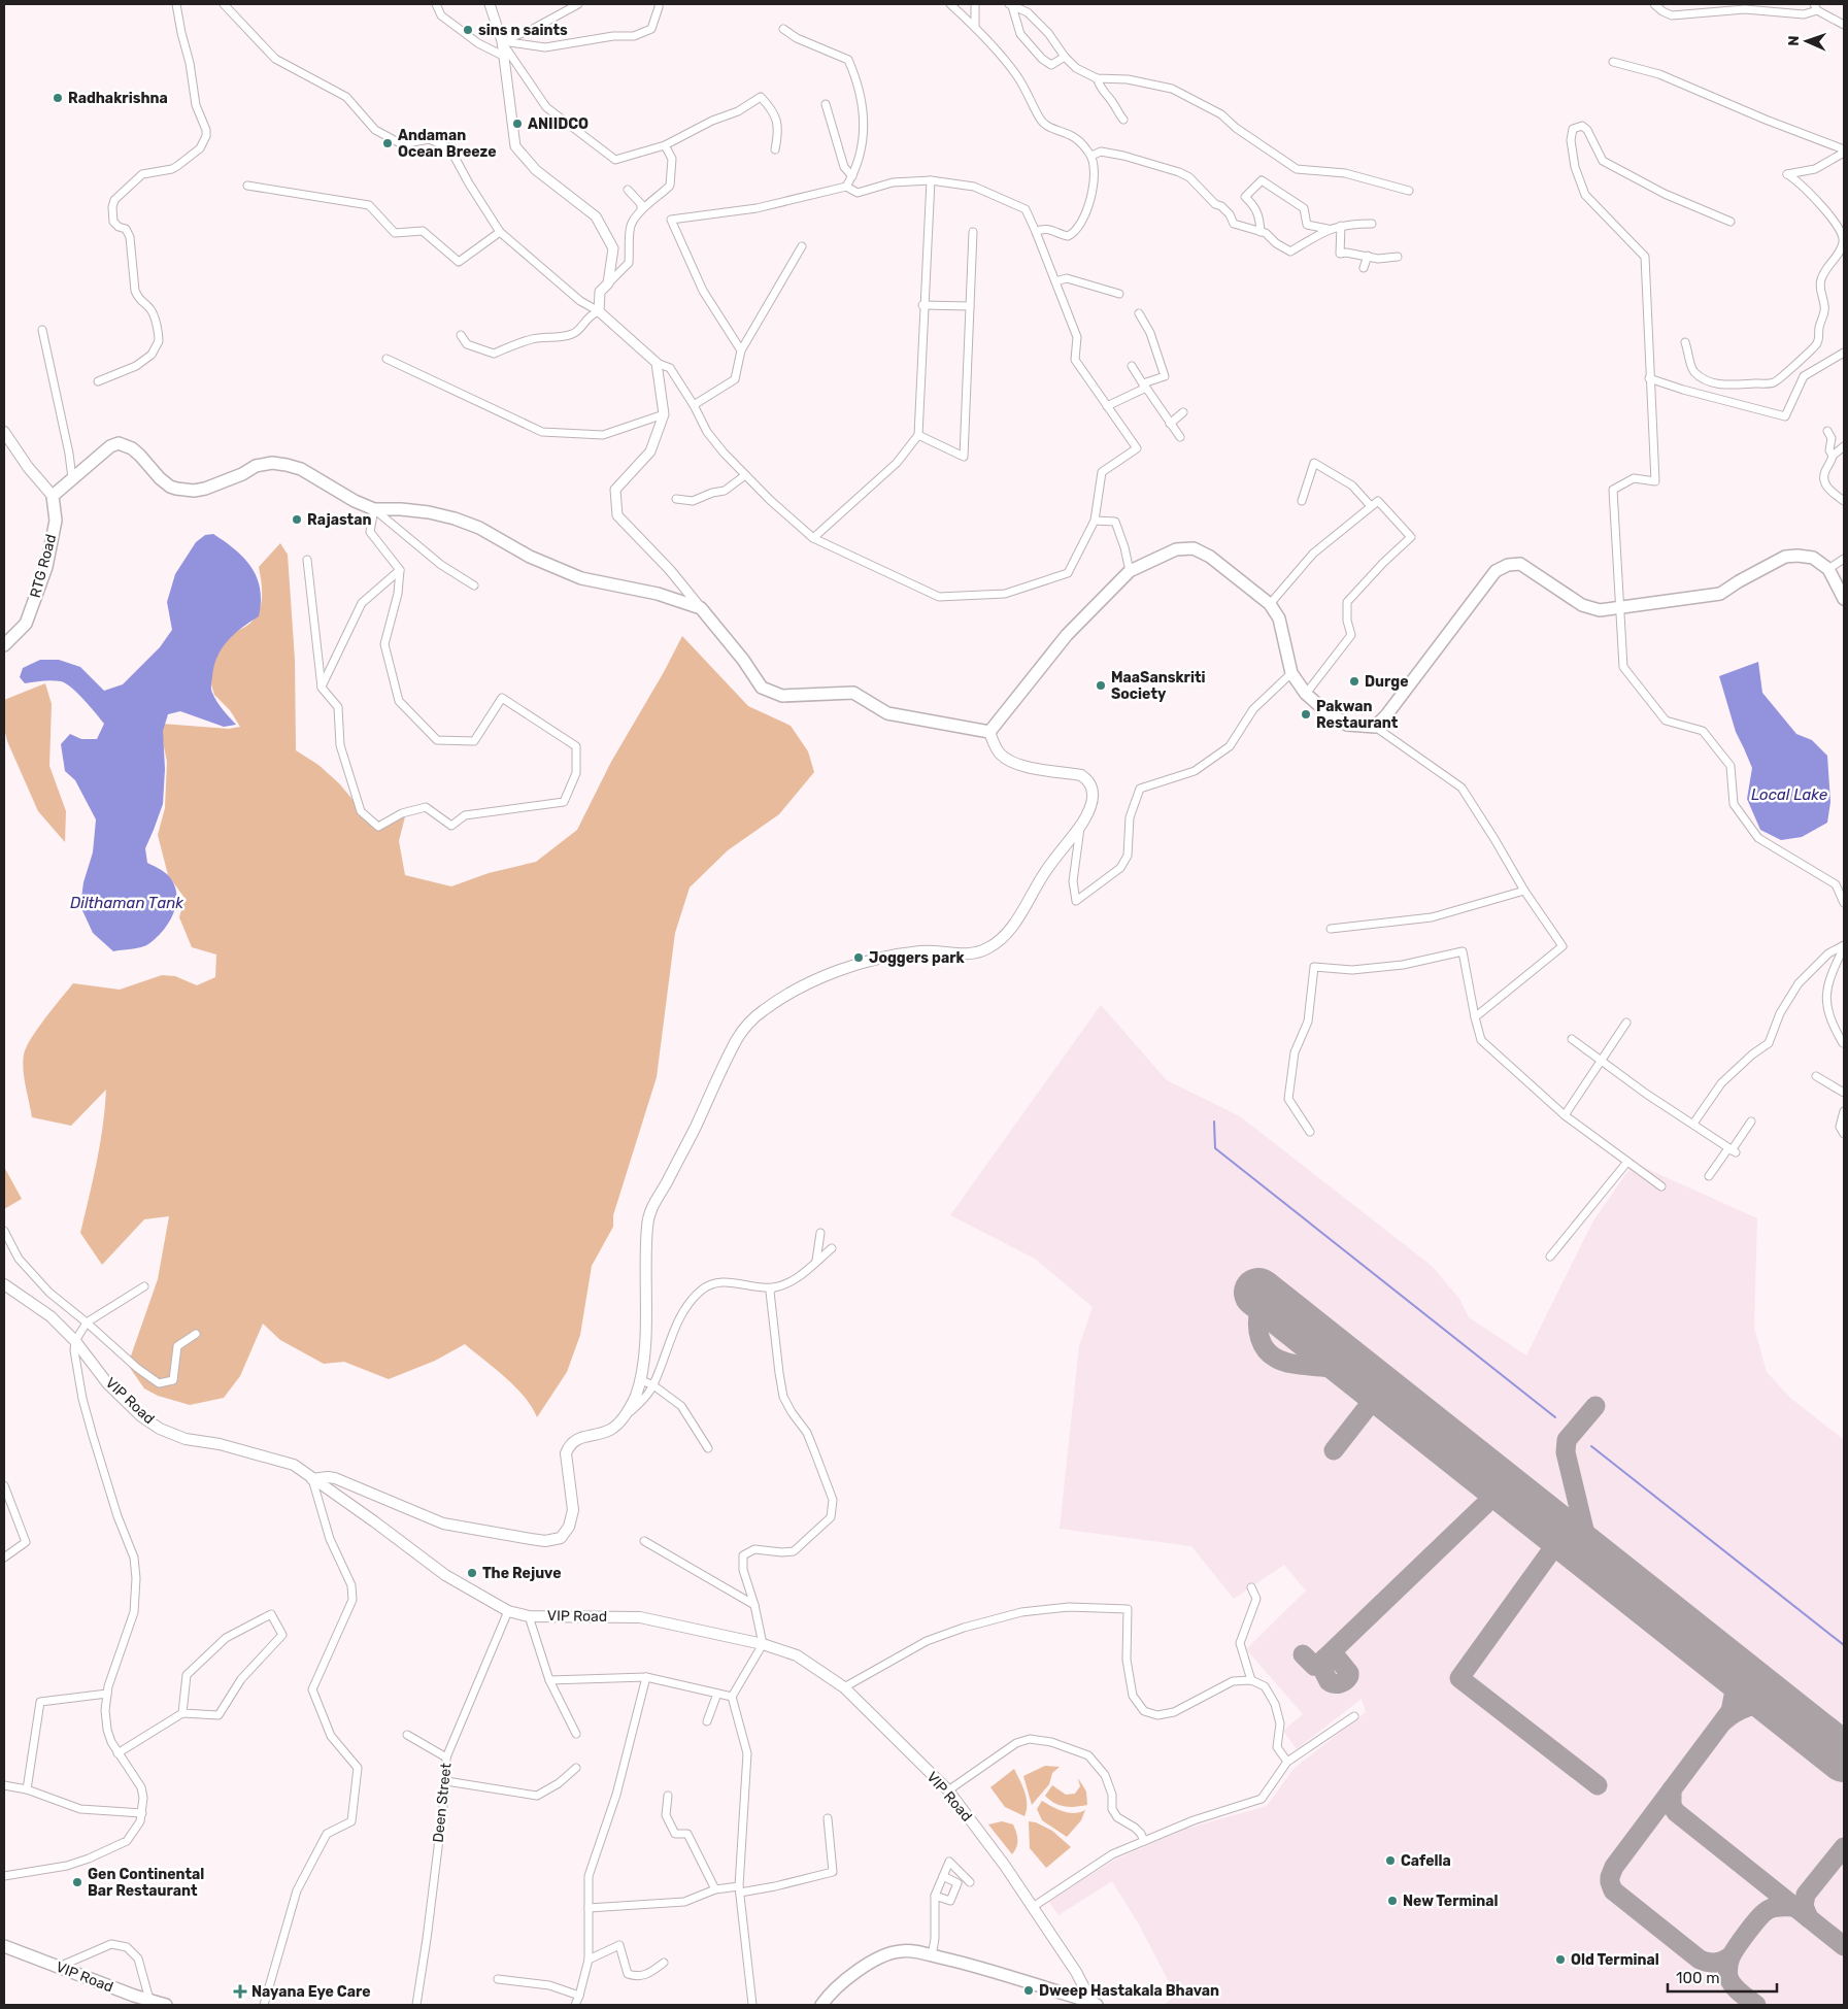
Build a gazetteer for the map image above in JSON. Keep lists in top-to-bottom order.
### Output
{
  "streets": {
    "main road": ["RTG Road", "VIP Road"],
    "street": ["Deen Street"]
  },
  "crossings": [
    ["VIP Road", "Deen Street"]
  ],
  "water": ["Local Lake", "Dilthaman Tank"],
  "places": {
    "other": [
      "sins n saints",
      "Radhakrishna",
      "ANIIDCO",
      "Andaman Ocean Breeze",
      "Rajastan",
      "Durge",
      "MaaSanskriti Society",
      "Pakwan Restaurant",
      "Joggers park",
      "The Rejuve",
      "Cafella",
      "Gen Continental Bar Restaurant",
      "New Terminal",
      "Old Terminal",
      "Dweep Hastakala Bhavan"
    ],
    "health": ["Nayana Eye Care"]
  },
  "scale_bar": "100 m",
  "north": "left"
}
